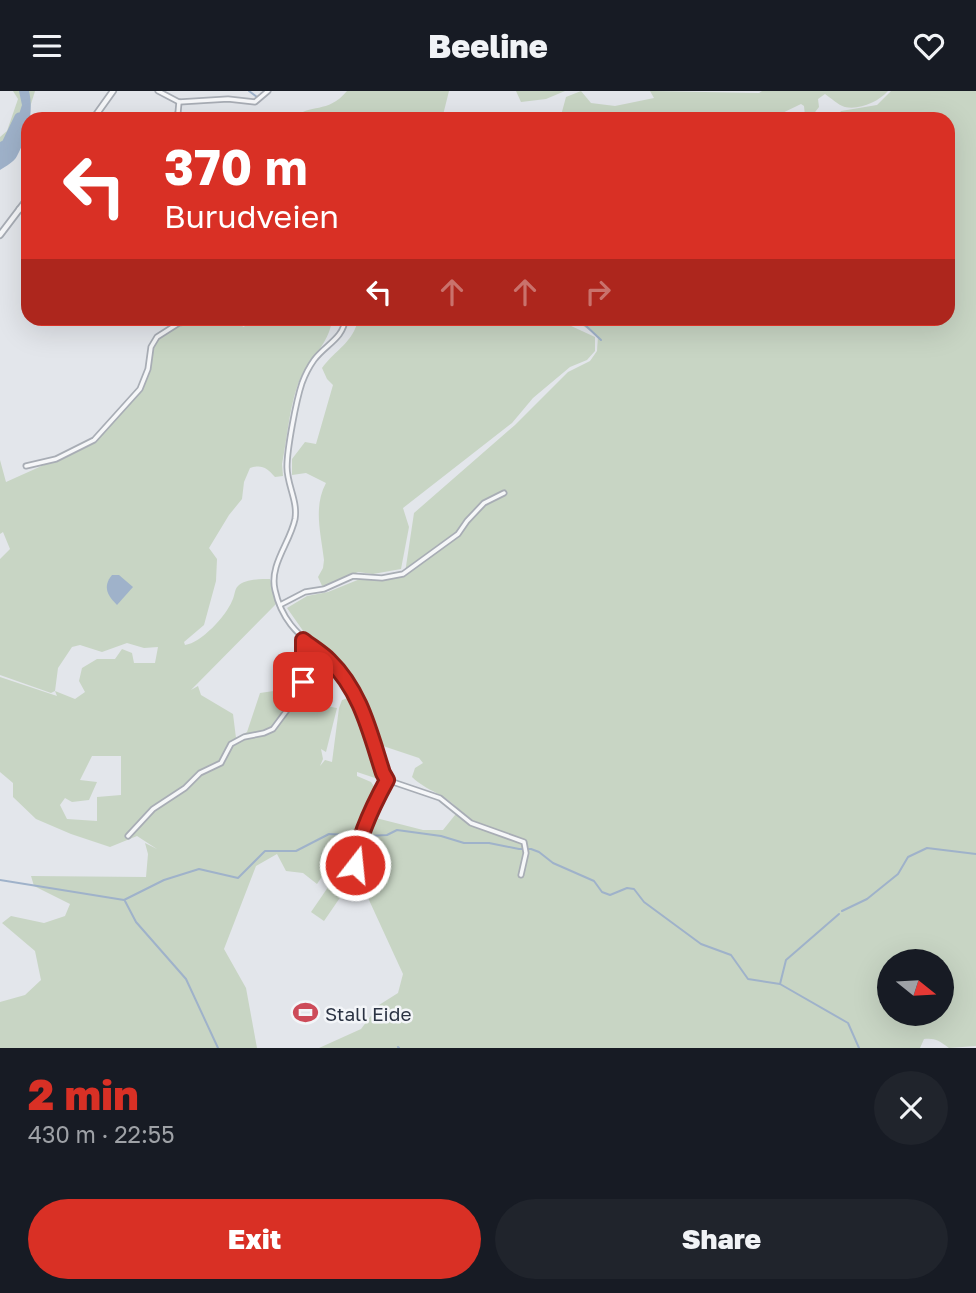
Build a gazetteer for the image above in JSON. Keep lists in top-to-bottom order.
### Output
{
  "places": {
    "sports": ["Stall Eide"]
  },
  "north": "right",
  "page": {
    "header": "Beeline",
    "turn": ["370 m", "Burudveien"],
    "heading": ["2 min", "430 m · 22:55"],
    "buttons": ["Exit", "Share"]
  }
}
